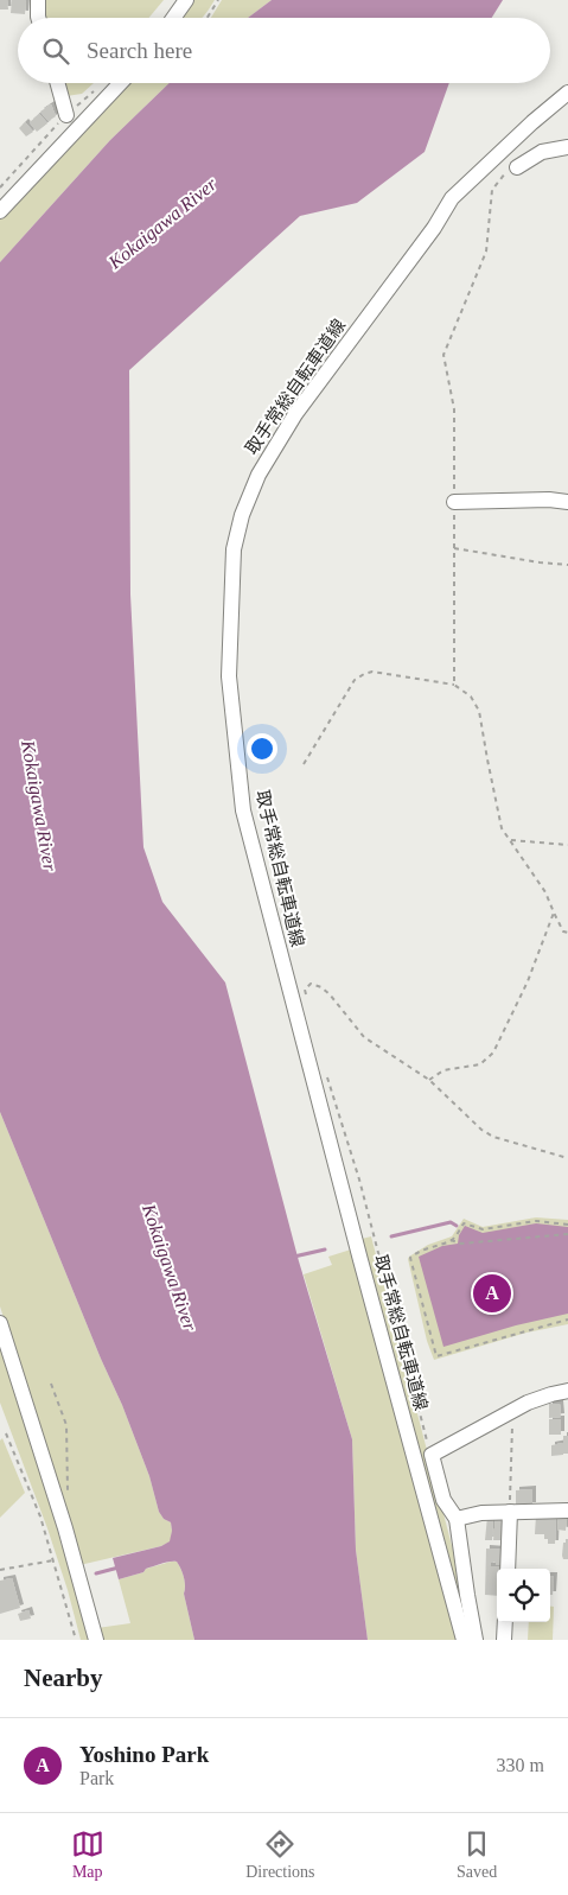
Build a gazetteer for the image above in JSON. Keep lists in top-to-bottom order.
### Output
{
  "streets": {
    "street": ["取手常総自転車道線"]
  },
  "water": ["Kokaigawa River"],
  "page": {
    "search": "Search here",
    "pins": "A",
    "heading": "Nearby",
    "list": [
      {
        "mark": "A",
        "name": "Yoshino Park",
        "note": "Park",
        "value": "330 m"
      }
    ],
    "nav": ["Map", "Directions", "Saved"]
  }
}
